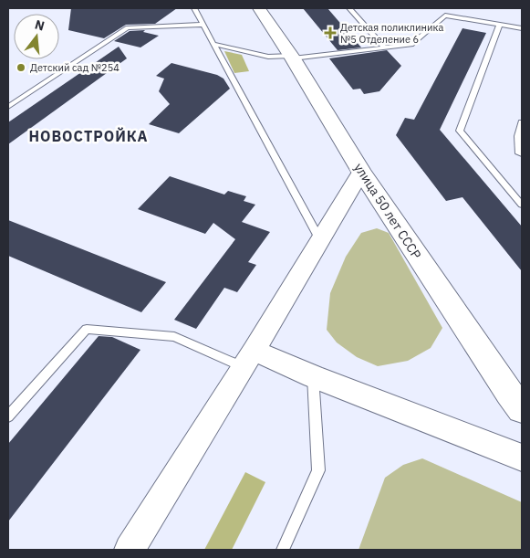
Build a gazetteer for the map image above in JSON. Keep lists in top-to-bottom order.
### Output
{
  "streets": {
    "main road": ["улица 50 лет СССР"]
  },
  "districts": ["НОВОСТРОЙКА"],
  "places": {
    "health": ["Детская поликлиника №5 Отделение 6"],
    "other": ["Детский сад №254"]
  },
  "north": "top"
}
